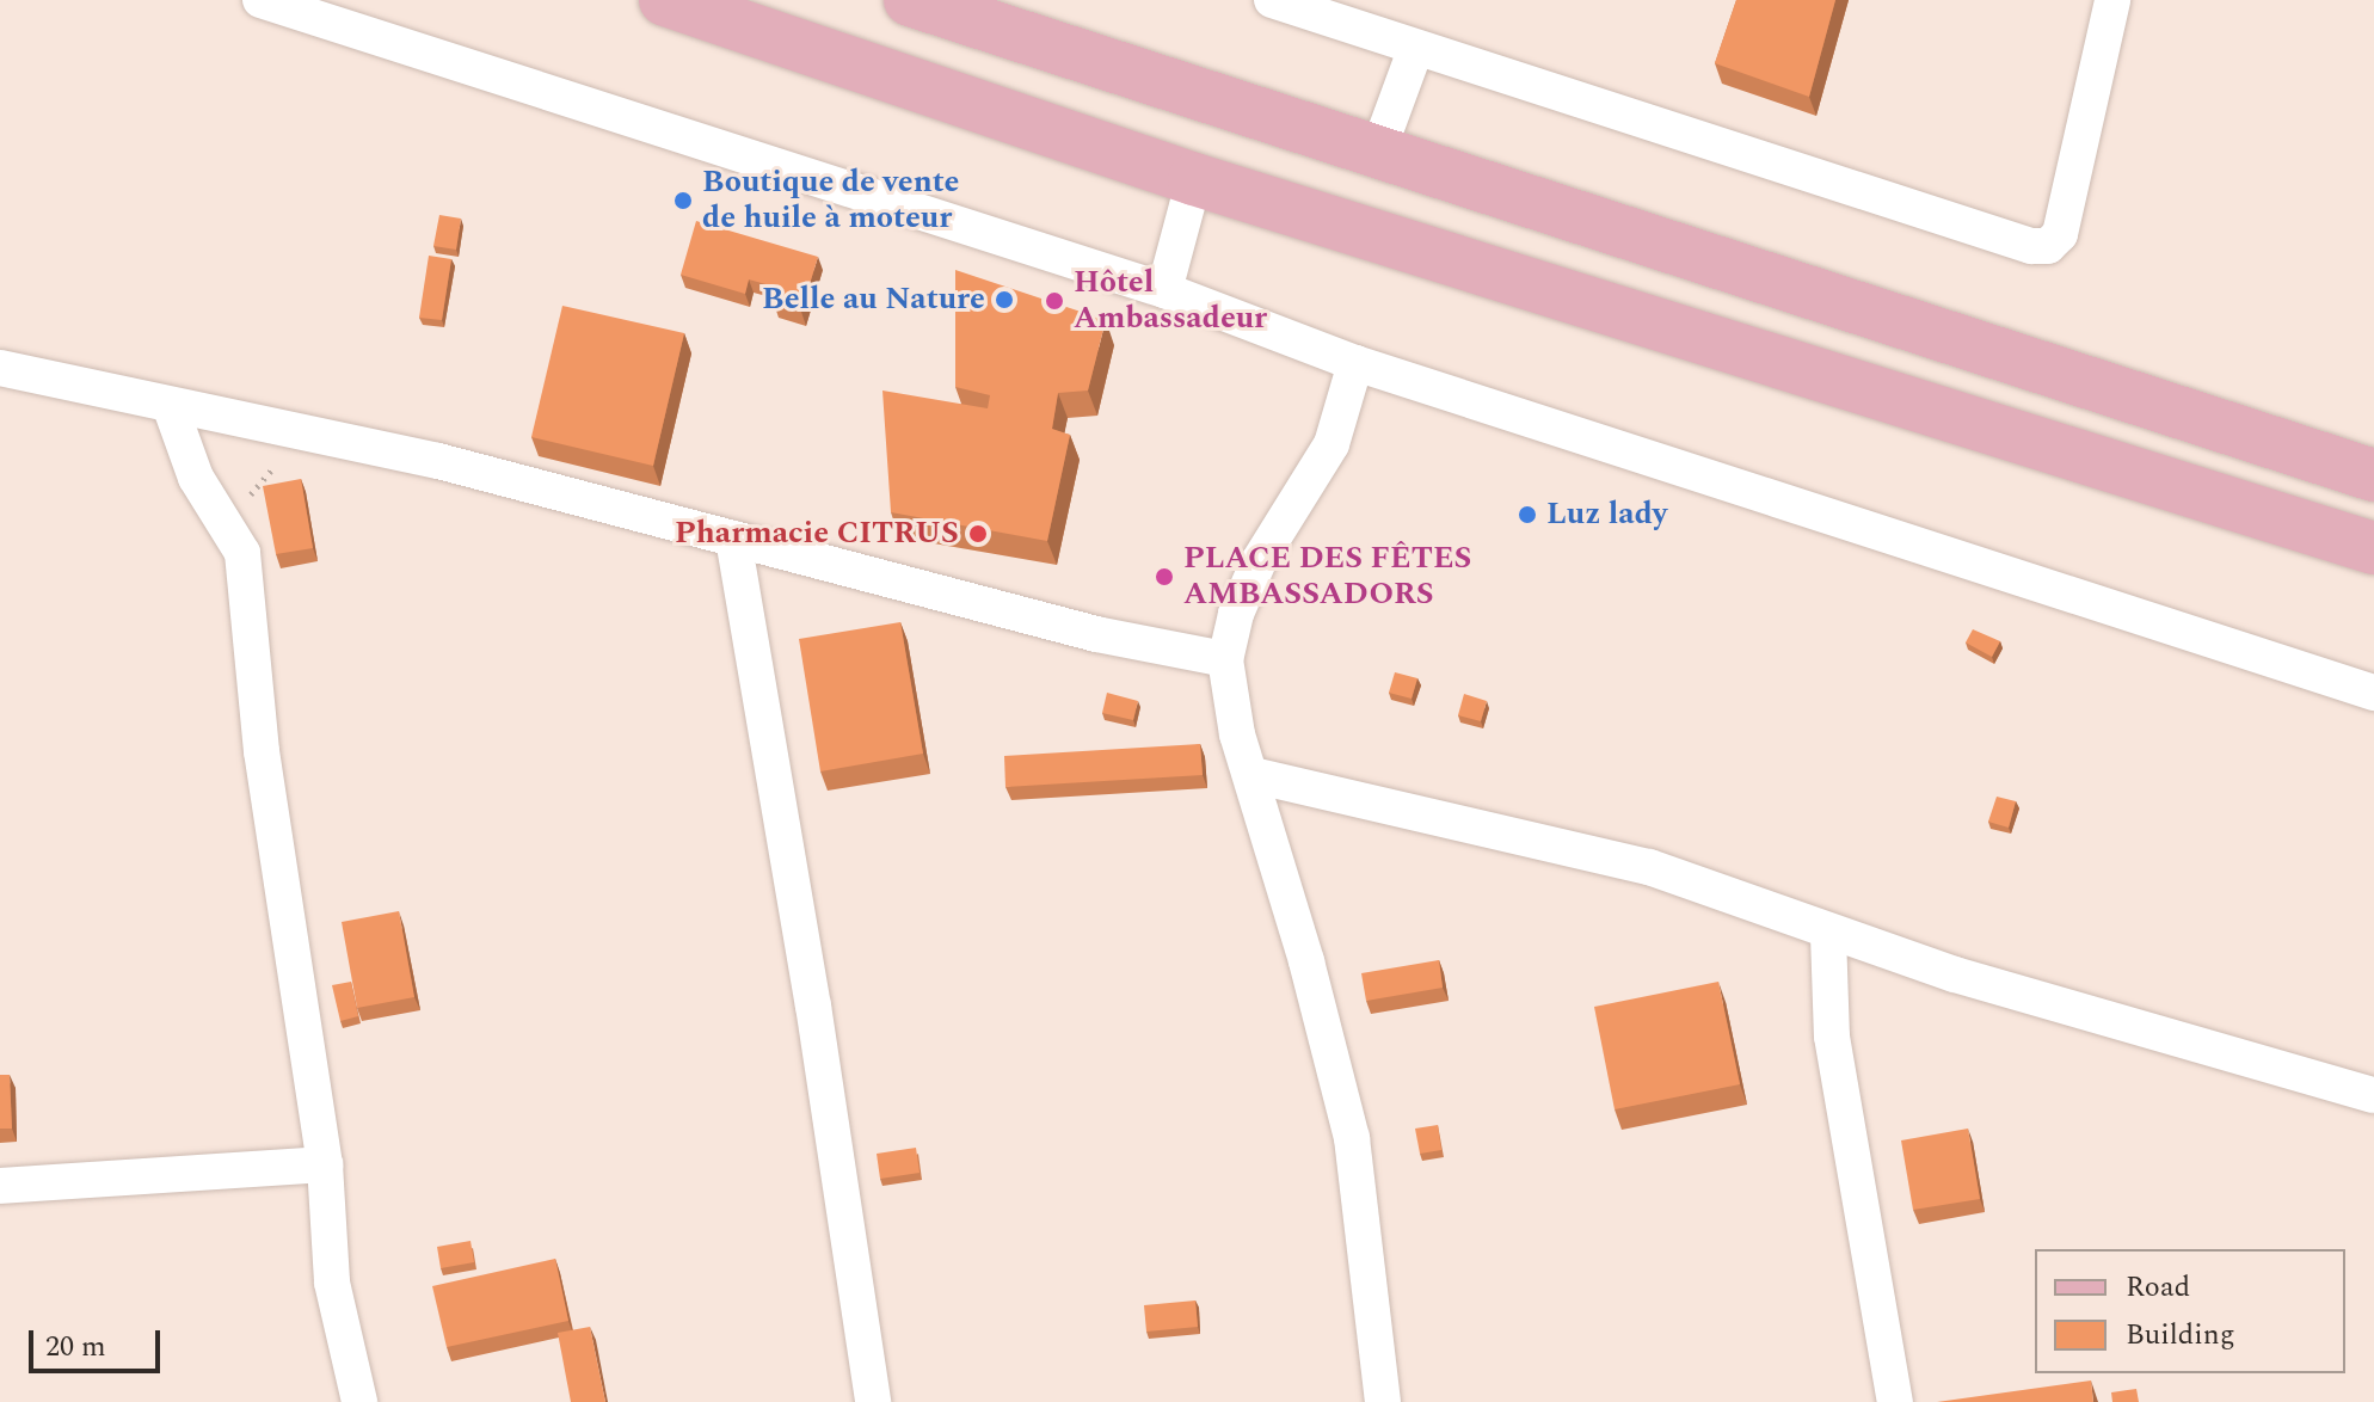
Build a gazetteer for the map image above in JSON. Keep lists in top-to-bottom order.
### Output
{
  "places": [
    "Boutique de vente de huile à moteur",
    "Belle au Nature",
    "Hôtel Ambassadeur",
    "Luz lady",
    "Pharmacie CITRUS",
    "PLACE DES FÊTES AMBASSADORS"
  ],
  "legend": ["Road", "Building"],
  "scale_bar": "20 m"
}
